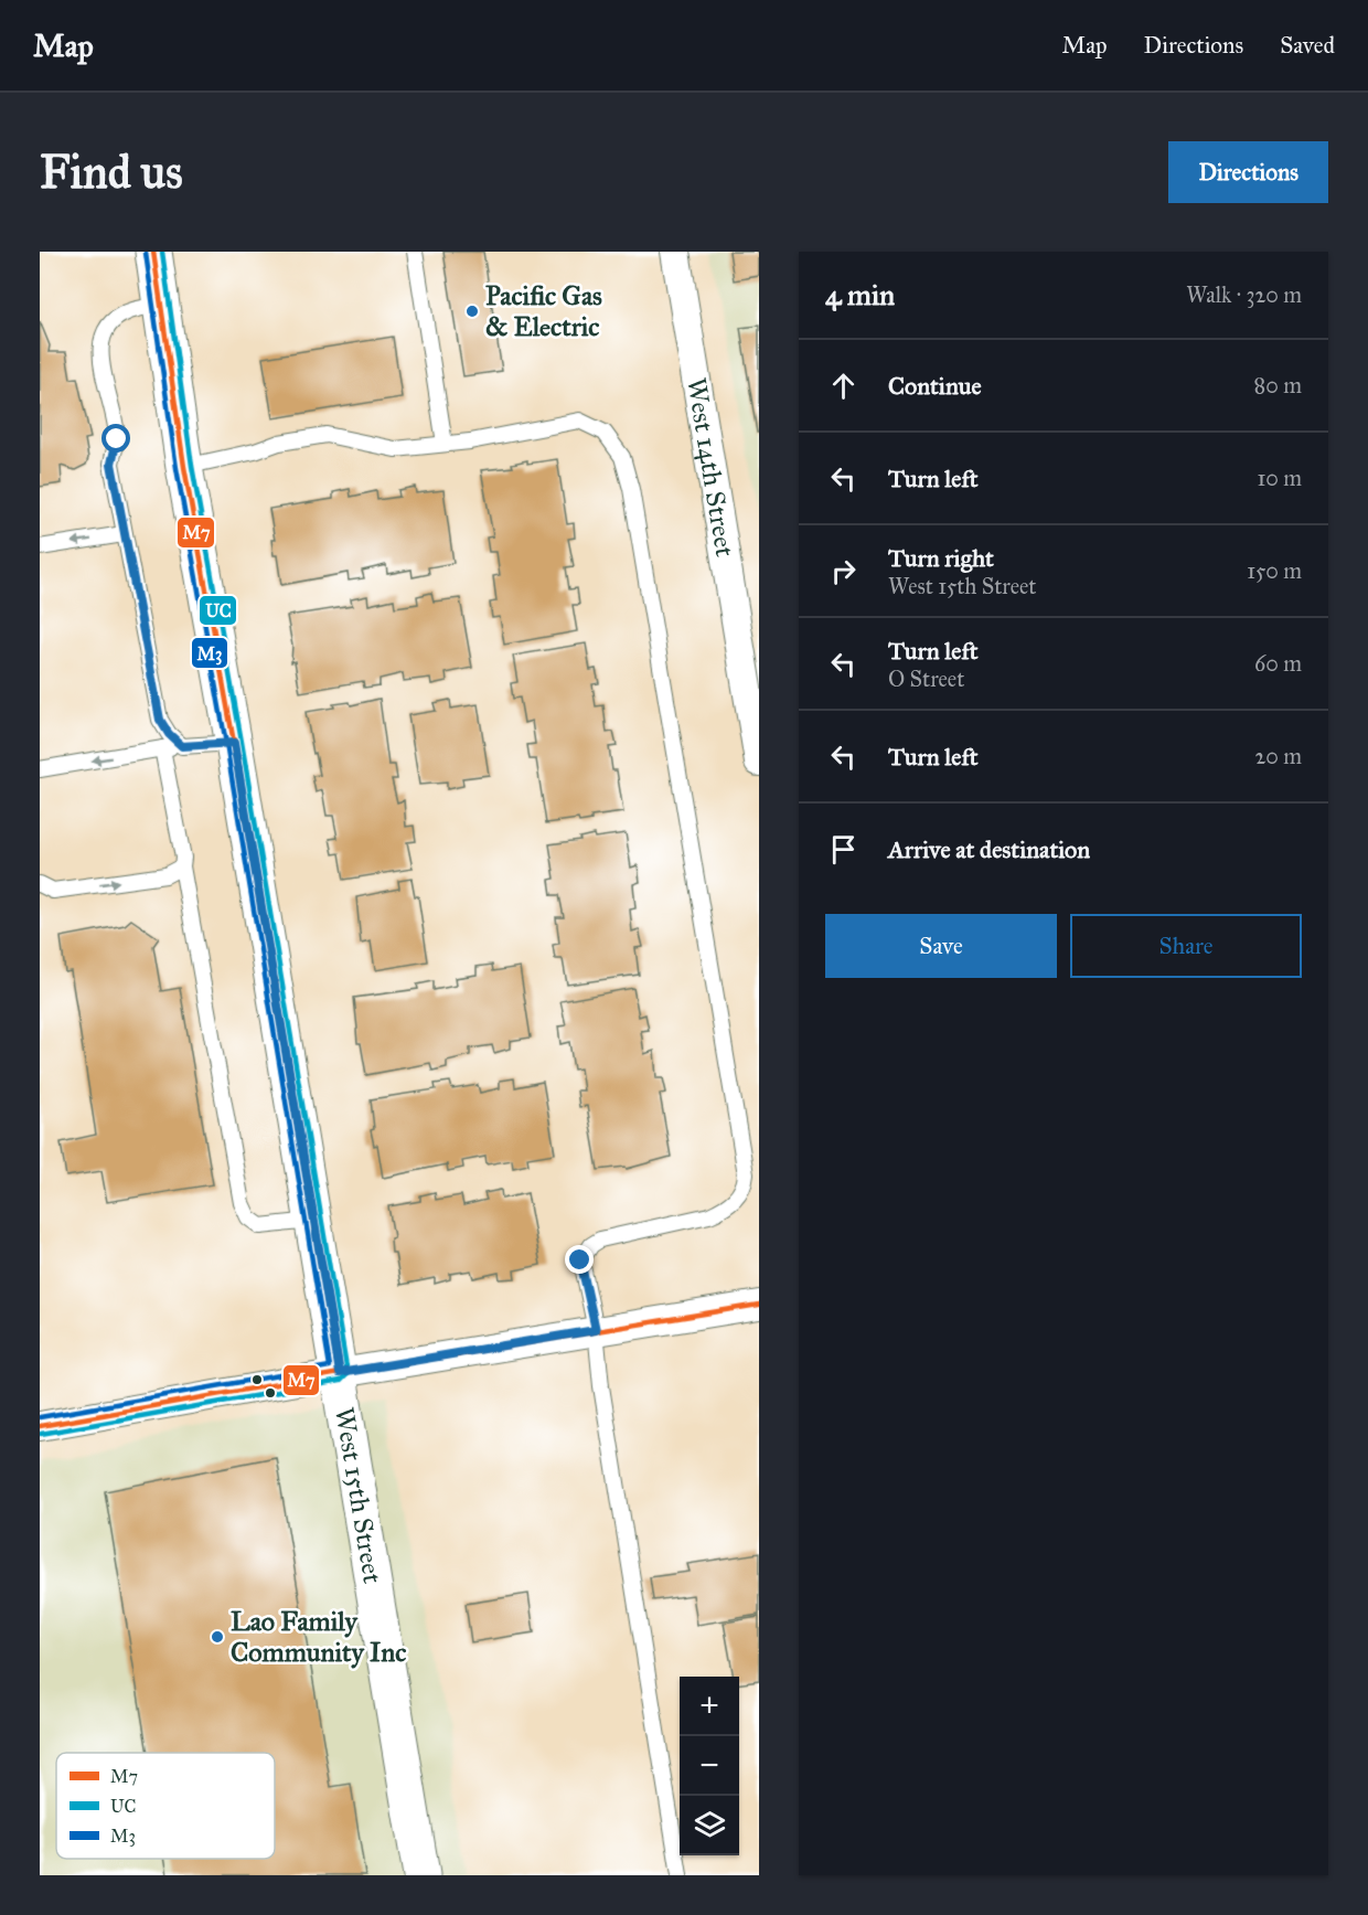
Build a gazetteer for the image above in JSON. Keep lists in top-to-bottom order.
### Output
{
  "streets": {
    "street": ["West 14th Street", "West 15th Street"]
  },
  "places": ["Pacific Gas & Electric", "Lao Family Community Inc"],
  "lines": ["transit line M7", "transit line UC", "transit line M3"],
  "legend": ["M7", "UC", "M3"],
  "page": {
    "header": "Map",
    "nav": ["Map", "Directions", "Saved"],
    "buttons": [
      "Directions",
      ["Save", "Share"]
    ],
    "title": "Find us",
    "heading": ["4 min", "Walk · 320 m"],
    "list": [
      ["Continue", "80 m"],
      ["Turn left", "10 m"],
      ["Turn right", "West 15th Street", "150 m"],
      ["Turn left", "O Street", "60 m"],
      ["Turn left", "20 m"],
      "Arrive at destination"
    ],
    "map_buttons": ["+", "−"]
  }
}
